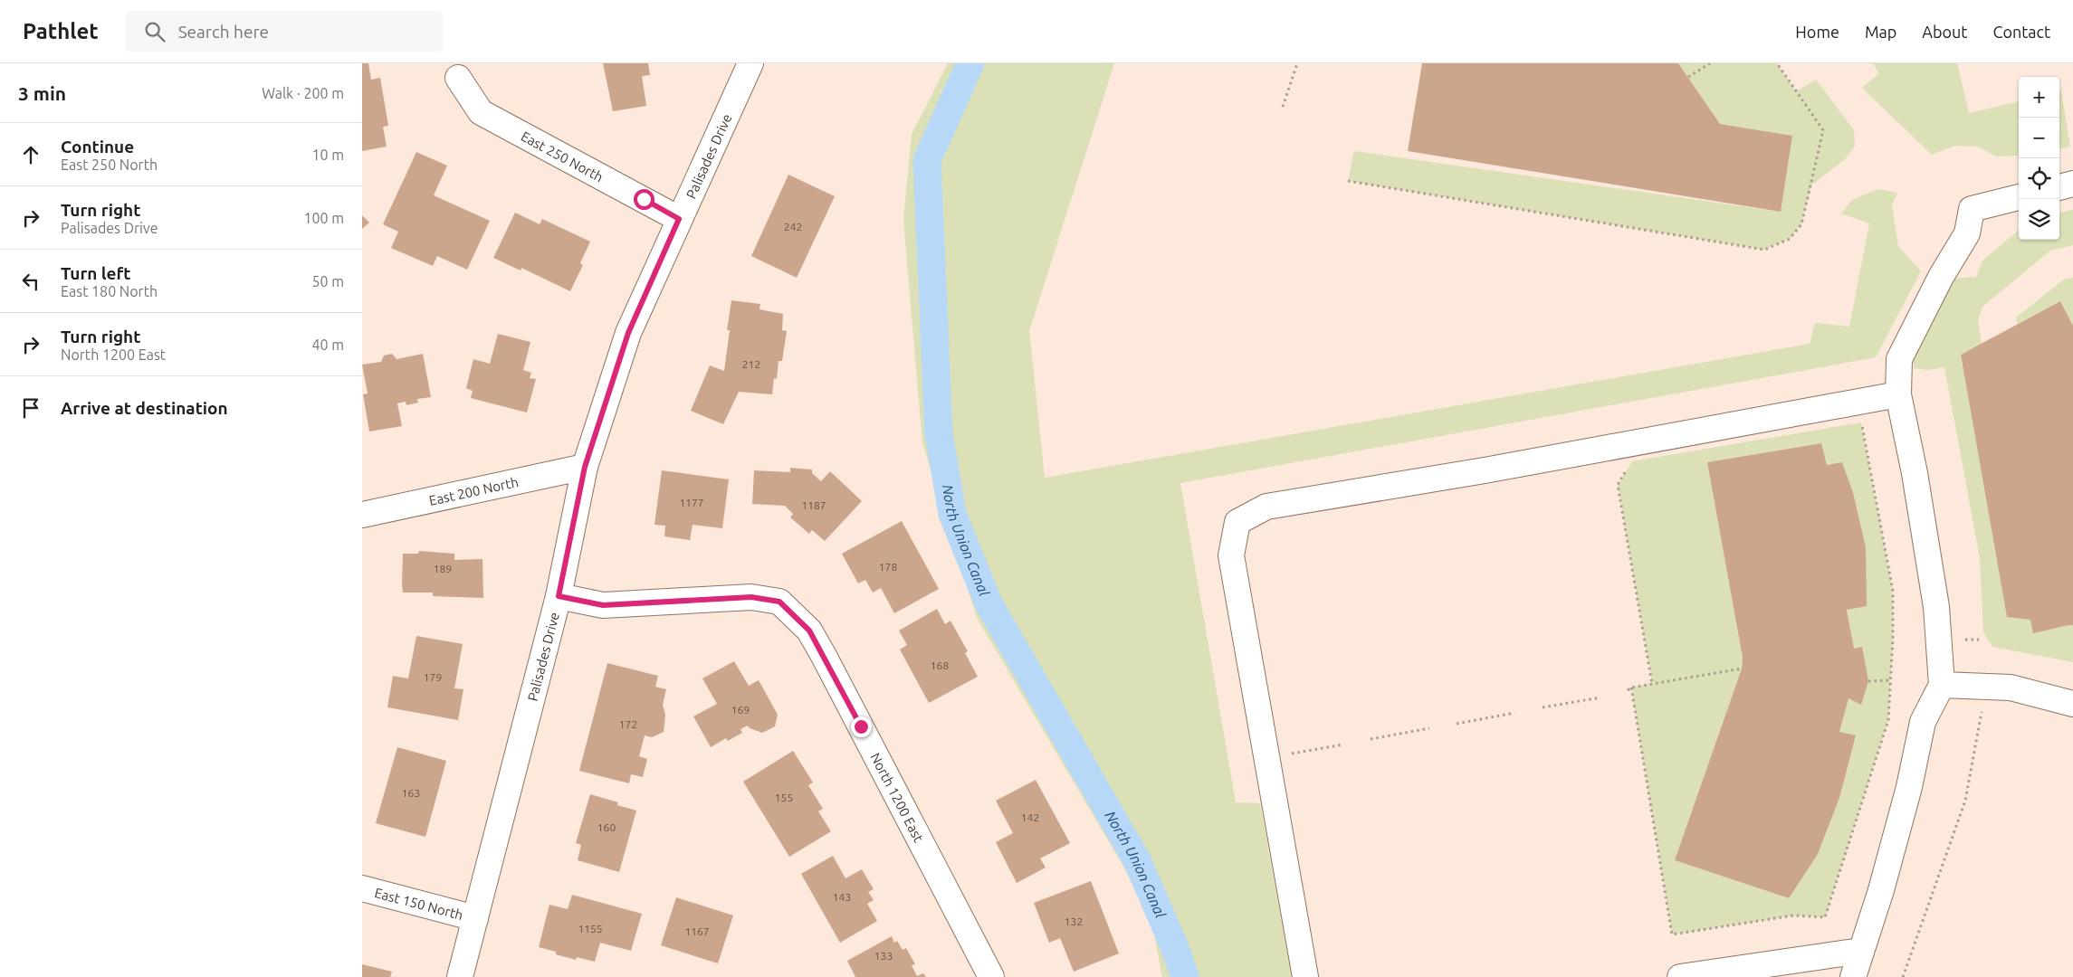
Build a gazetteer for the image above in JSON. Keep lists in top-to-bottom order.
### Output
{
  "streets": {
    "street": [
      "East 250 North",
      "Palisades Drive",
      "East 200 North",
      "North 1200 East",
      "East 150 North"
    ]
  },
  "crossings": [
    ["East 250 North", "Palisades Drive"],
    ["Palisades Drive", "East 200 North"],
    ["Palisades Drive", "North 1200 East"],
    ["Palisades Drive", "East 150 North"]
  ],
  "water": ["North Union Canal"],
  "house_numbers": [
    "242",
    "212",
    "1177",
    "1187",
    "178",
    "189",
    "168",
    "179",
    "169",
    "172",
    "163",
    "155",
    "142",
    "160",
    "143",
    "132",
    "1155",
    "1167",
    "133"
  ],
  "page": {
    "header": "Pathlet",
    "search": "Search here",
    "nav": [
      "Home",
      "Map",
      "About",
      "Contact"
    ],
    "heading": ["3 min", "Walk · 200 m"],
    "map_buttons": ["+", "−"],
    "list": [
      ["Continue", "East 250 North", "10 m"],
      ["Turn right", "Palisades Drive", "100 m"],
      ["Turn left", "East 180 North", "50 m"],
      ["Turn right", "North 1200 East", "40 m"],
      "Arrive at destination"
    ]
  }
}
